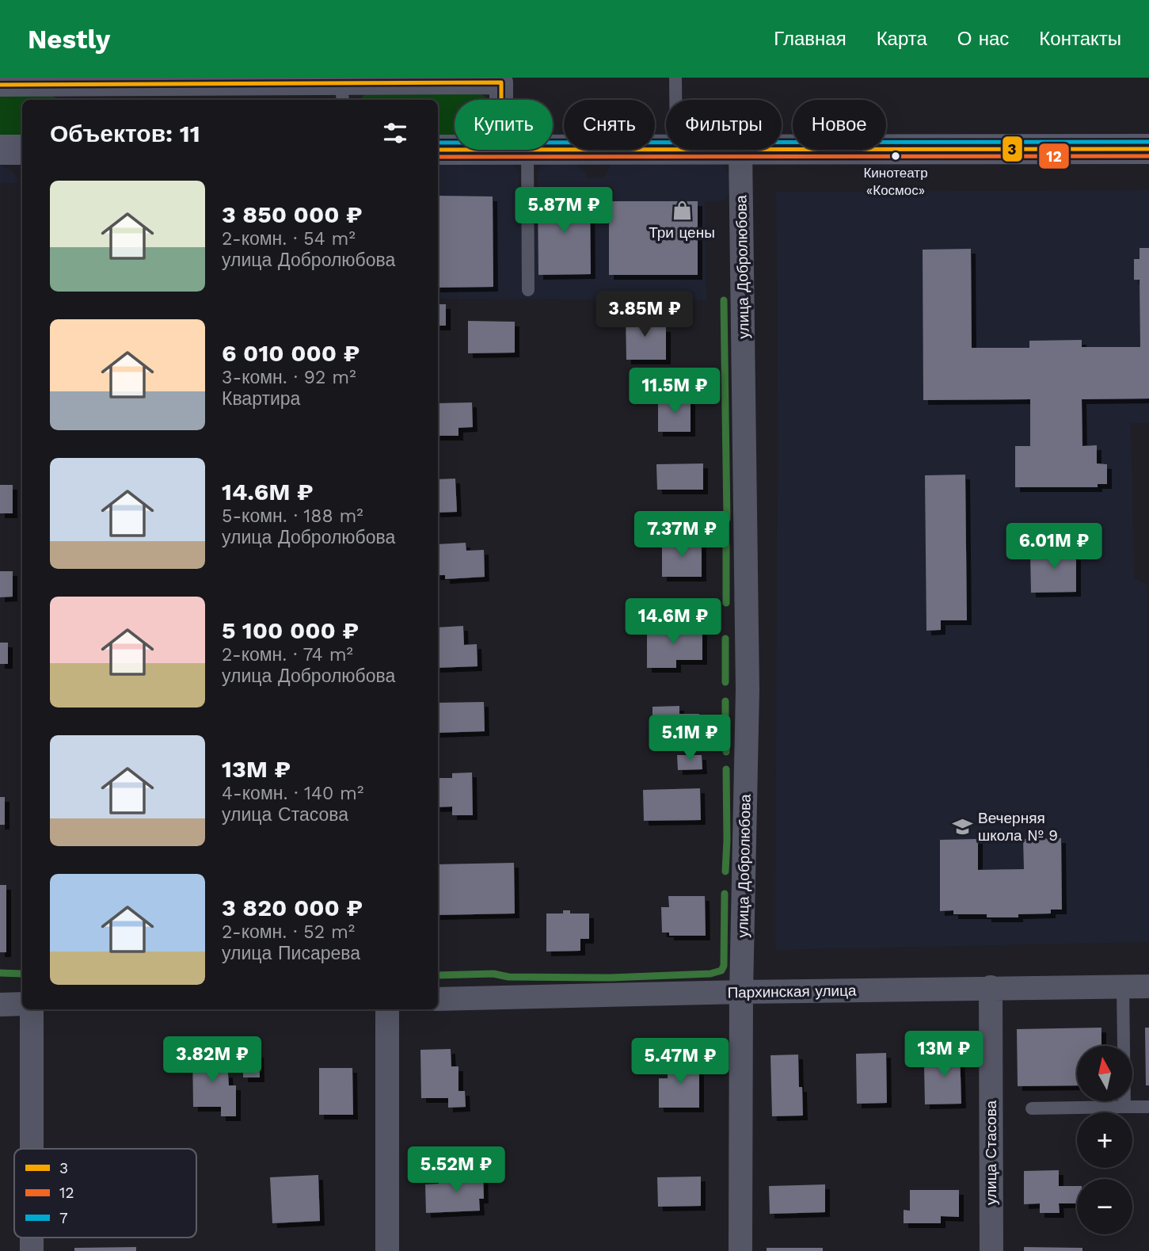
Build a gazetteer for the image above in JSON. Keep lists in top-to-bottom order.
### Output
{
  "streets": {
    "street": ["улица Добролюбова", "Пархинская улица", "улица Стасова"]
  },
  "crossings": [
    ["улица Добролюбова", "Пархинская улица"],
    ["Пархинская улица", "улица Стасова"]
  ],
  "places": {
    "other": ["Кинотеатр «Космос»"],
    "shop": ["Три цены"],
    "school or university": ["Вечерняя школа № 9"]
  },
  "lines": ["transit line 3", "transit line 7", "transit line 12"],
  "legend": ["3", "12", "7"],
  "north": "top",
  "page": {
    "header": "Nestly",
    "nav": [
      "Главная",
      "Карта",
      "О нас",
      "Контакты"
    ],
    "chip": [
      "Купить",
      "Снять",
      "Фильтры",
      "Новое"
    ],
    "heading": "Объектов: 11",
    "list": [
      {
        "name": "3 850 000 ₽",
        "note": "2-комн. · 54 m² · улица Добролюбова"
      },
      {
        "name": "6 010 000 ₽",
        "note": "3-комн. · 92 m² · Квартира"
      },
      {
        "name": "14.6M ₽",
        "note": "5-комн. · 188 m² · улица Добролюбова"
      },
      {
        "name": "5 100 000 ₽",
        "note": "2-комн. · 74 m² · улица Добролюбова"
      },
      {
        "name": "13M ₽",
        "note": "4-комн. · 140 m² · улица Стасова"
      },
      {
        "name": "3 820 000 ₽",
        "note": "2-комн. · 52 m² · улица Писарева"
      }
    ],
    "price": [
      "5.87M ₽",
      "3.85M ₽",
      "11.5M ₽",
      "7.37M ₽",
      "6.01M ₽",
      "14.6M ₽",
      "5.1M ₽",
      "13M ₽",
      "3.82M ₽",
      "5.47M ₽",
      "5.52M ₽"
    ],
    "map_buttons": ["+", "−"]
  }
}
